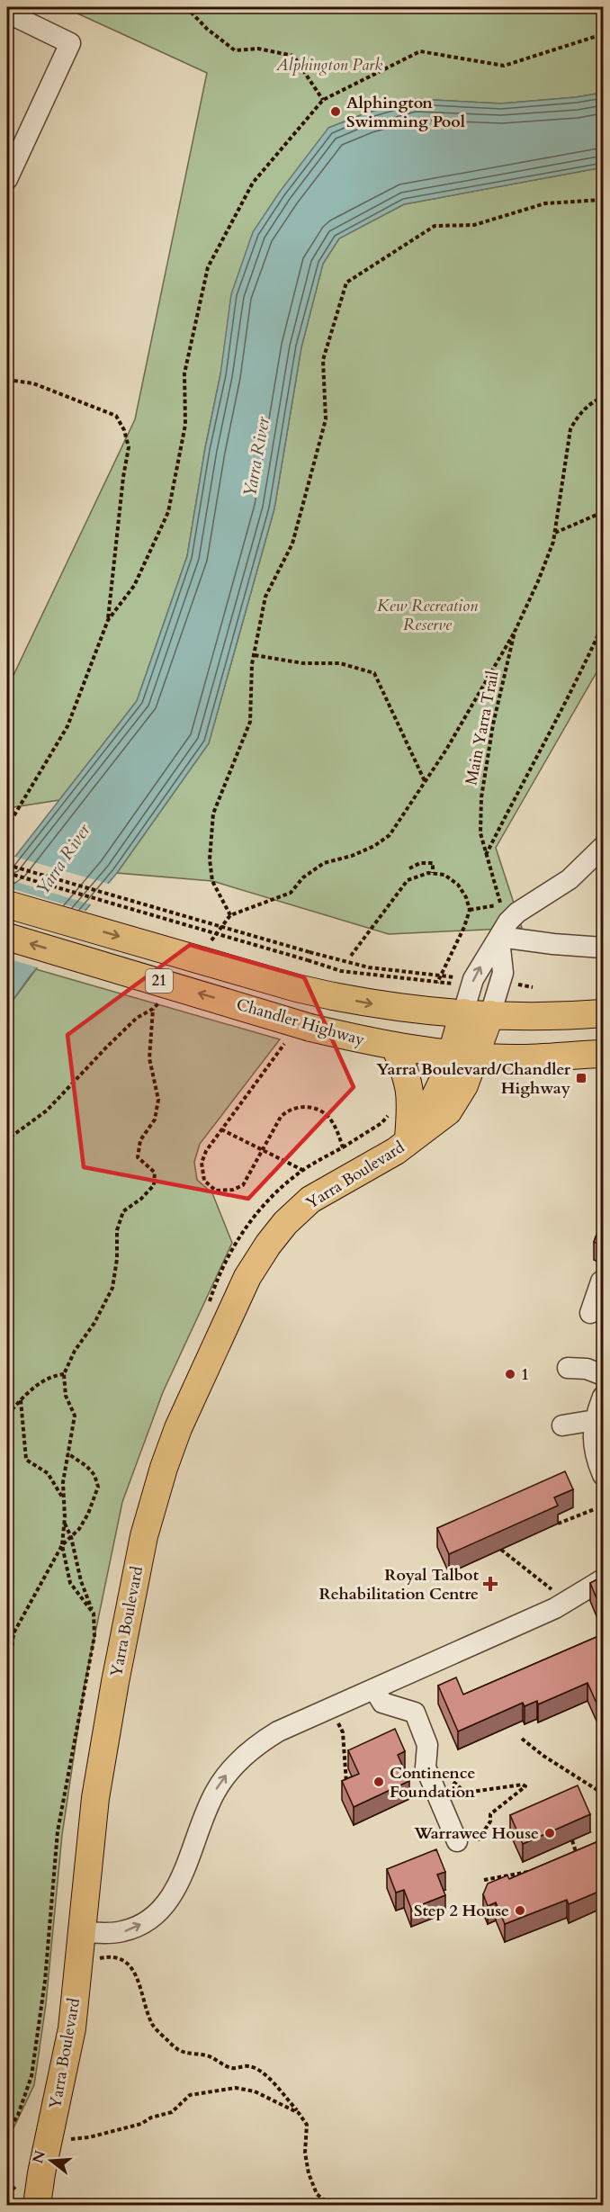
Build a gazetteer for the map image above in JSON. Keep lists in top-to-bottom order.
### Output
{
  "streets": {
    "main road": ["21", "Chandler Highway", "Yarra Boulevard"],
    "path": ["Main Yarra Trail"]
  },
  "crossings": [
    ["Chandler Highway", "Yarra Boulevard"]
  ],
  "water": ["Yarra River"],
  "parks": ["Alphington Park", "Kew Recreation Reserve"],
  "places": {
    "other": [
      "Alphington Swimming Pool",
      "1",
      "Continence Foundation",
      "Warrawee House",
      "Step 2 House"
    ],
    "transit": ["Yarra Boulevard/Chandler Highway"],
    "health": ["Royal Talbot Rehabilitation Centre"]
  },
  "north": "left"
}
